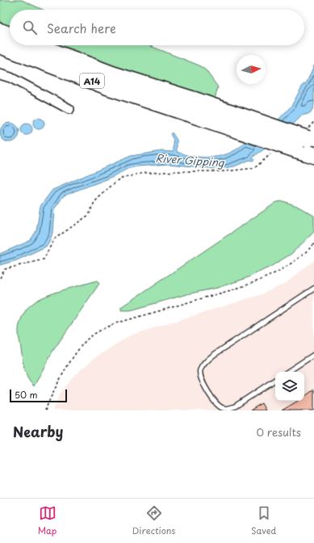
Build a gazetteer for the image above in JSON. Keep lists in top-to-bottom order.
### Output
{
  "streets": {
    "highway": ["A14"]
  },
  "water": ["River Gipping"],
  "scale_bar": "50 m",
  "north": "right",
  "page": {
    "search": "Search here",
    "scale": "50 m",
    "heading": ["Nearby", "0 results"],
    "nav": ["Map", "Directions", "Saved"]
  }
}
